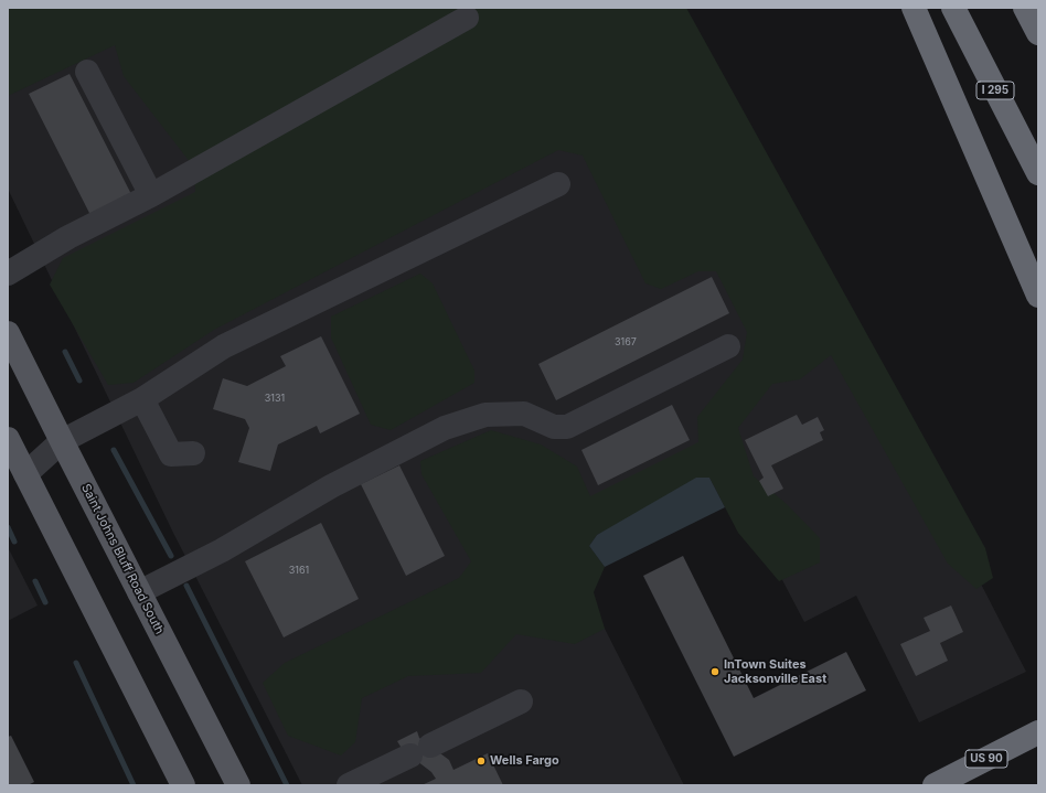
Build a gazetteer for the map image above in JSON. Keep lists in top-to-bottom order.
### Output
{
  "streets": {
    "highway": ["I 295", "US 90"],
    "main road": ["Saint Johns Bluff Road South"]
  },
  "places": ["InTown Suites Jacksonville East", "Wells Fargo"],
  "house_numbers": ["3167", "3131", "3161"]
}
